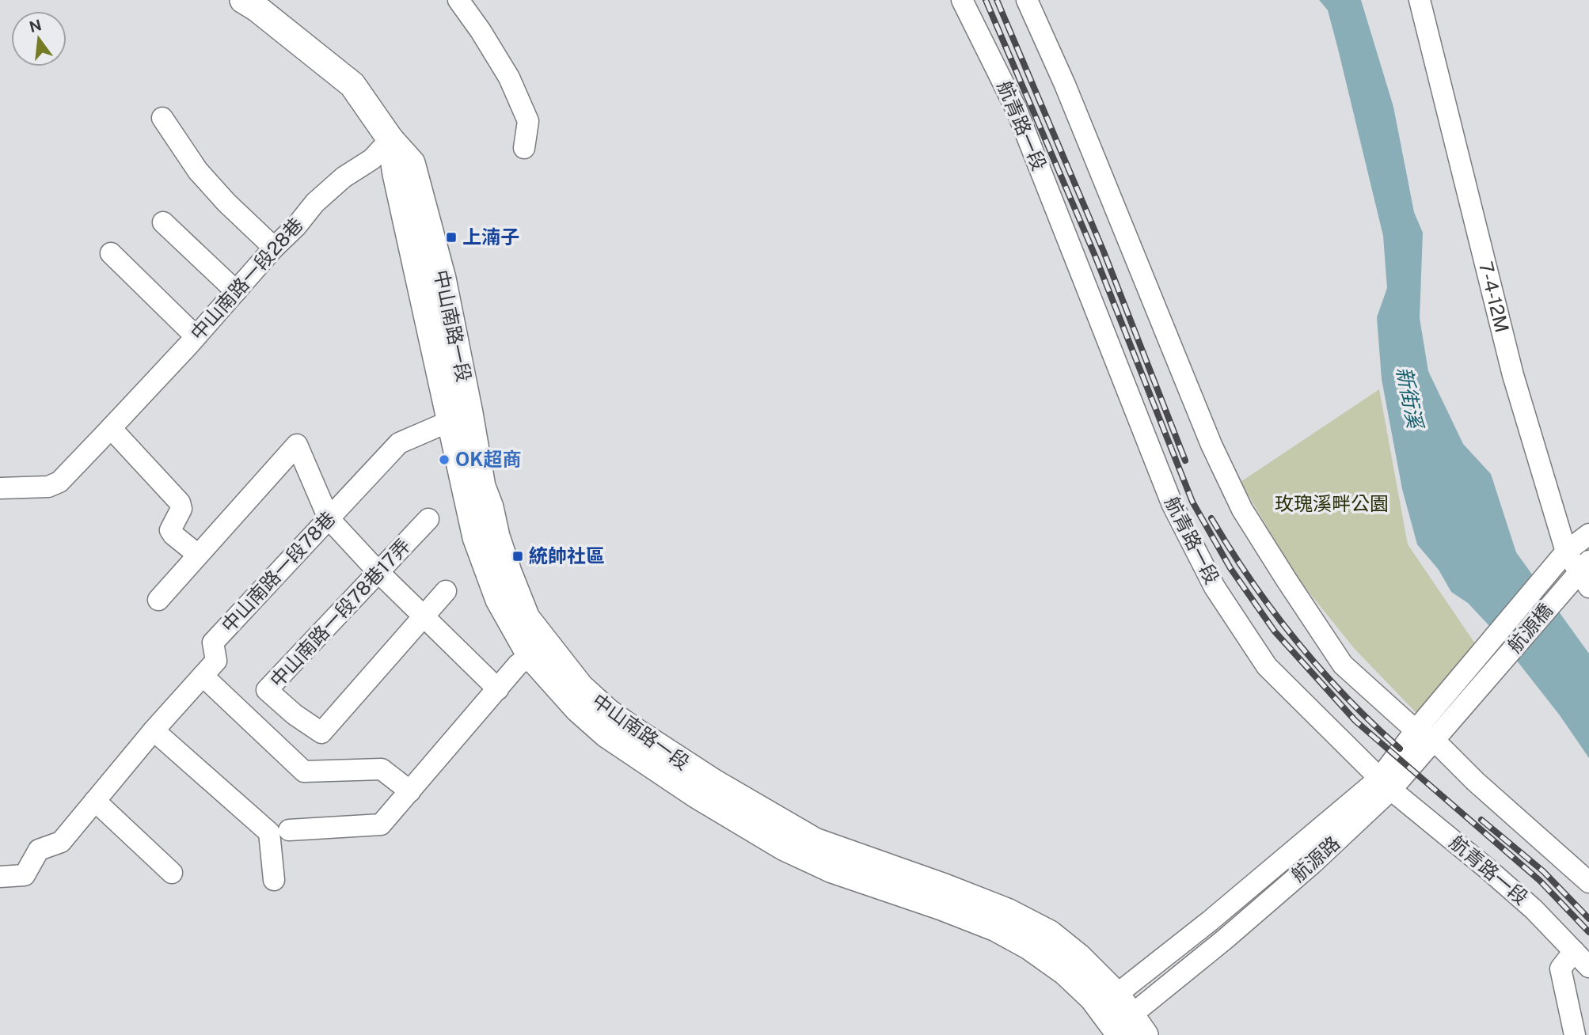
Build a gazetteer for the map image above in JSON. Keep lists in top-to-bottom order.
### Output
{
  "streets": {
    "main road": ["中山南路一段"],
    "street": [
      "航青路一段",
      "中山南路一段28巷",
      "7-4-12M",
      "中山南路一段78巷",
      "中山南路一段78巷17弄",
      "航源橋",
      "航源路"
    ]
  },
  "crossings": [
    ["航青路一段", "航源路"],
    ["中山南路一段28巷", "中山南路一段"],
    ["7-4-12M", "航源橋"],
    ["中山南路一段", "中山南路一段78巷"],
    ["中山南路一段", "航源路"],
    ["航源橋", "航源路"]
  ],
  "water": ["新街溪"],
  "parks": ["玫瑰溪畔公園"],
  "places": {
    "transit": ["上湳子", "統帥社區"],
    "other": ["OK超商"]
  },
  "north": "top"
}
